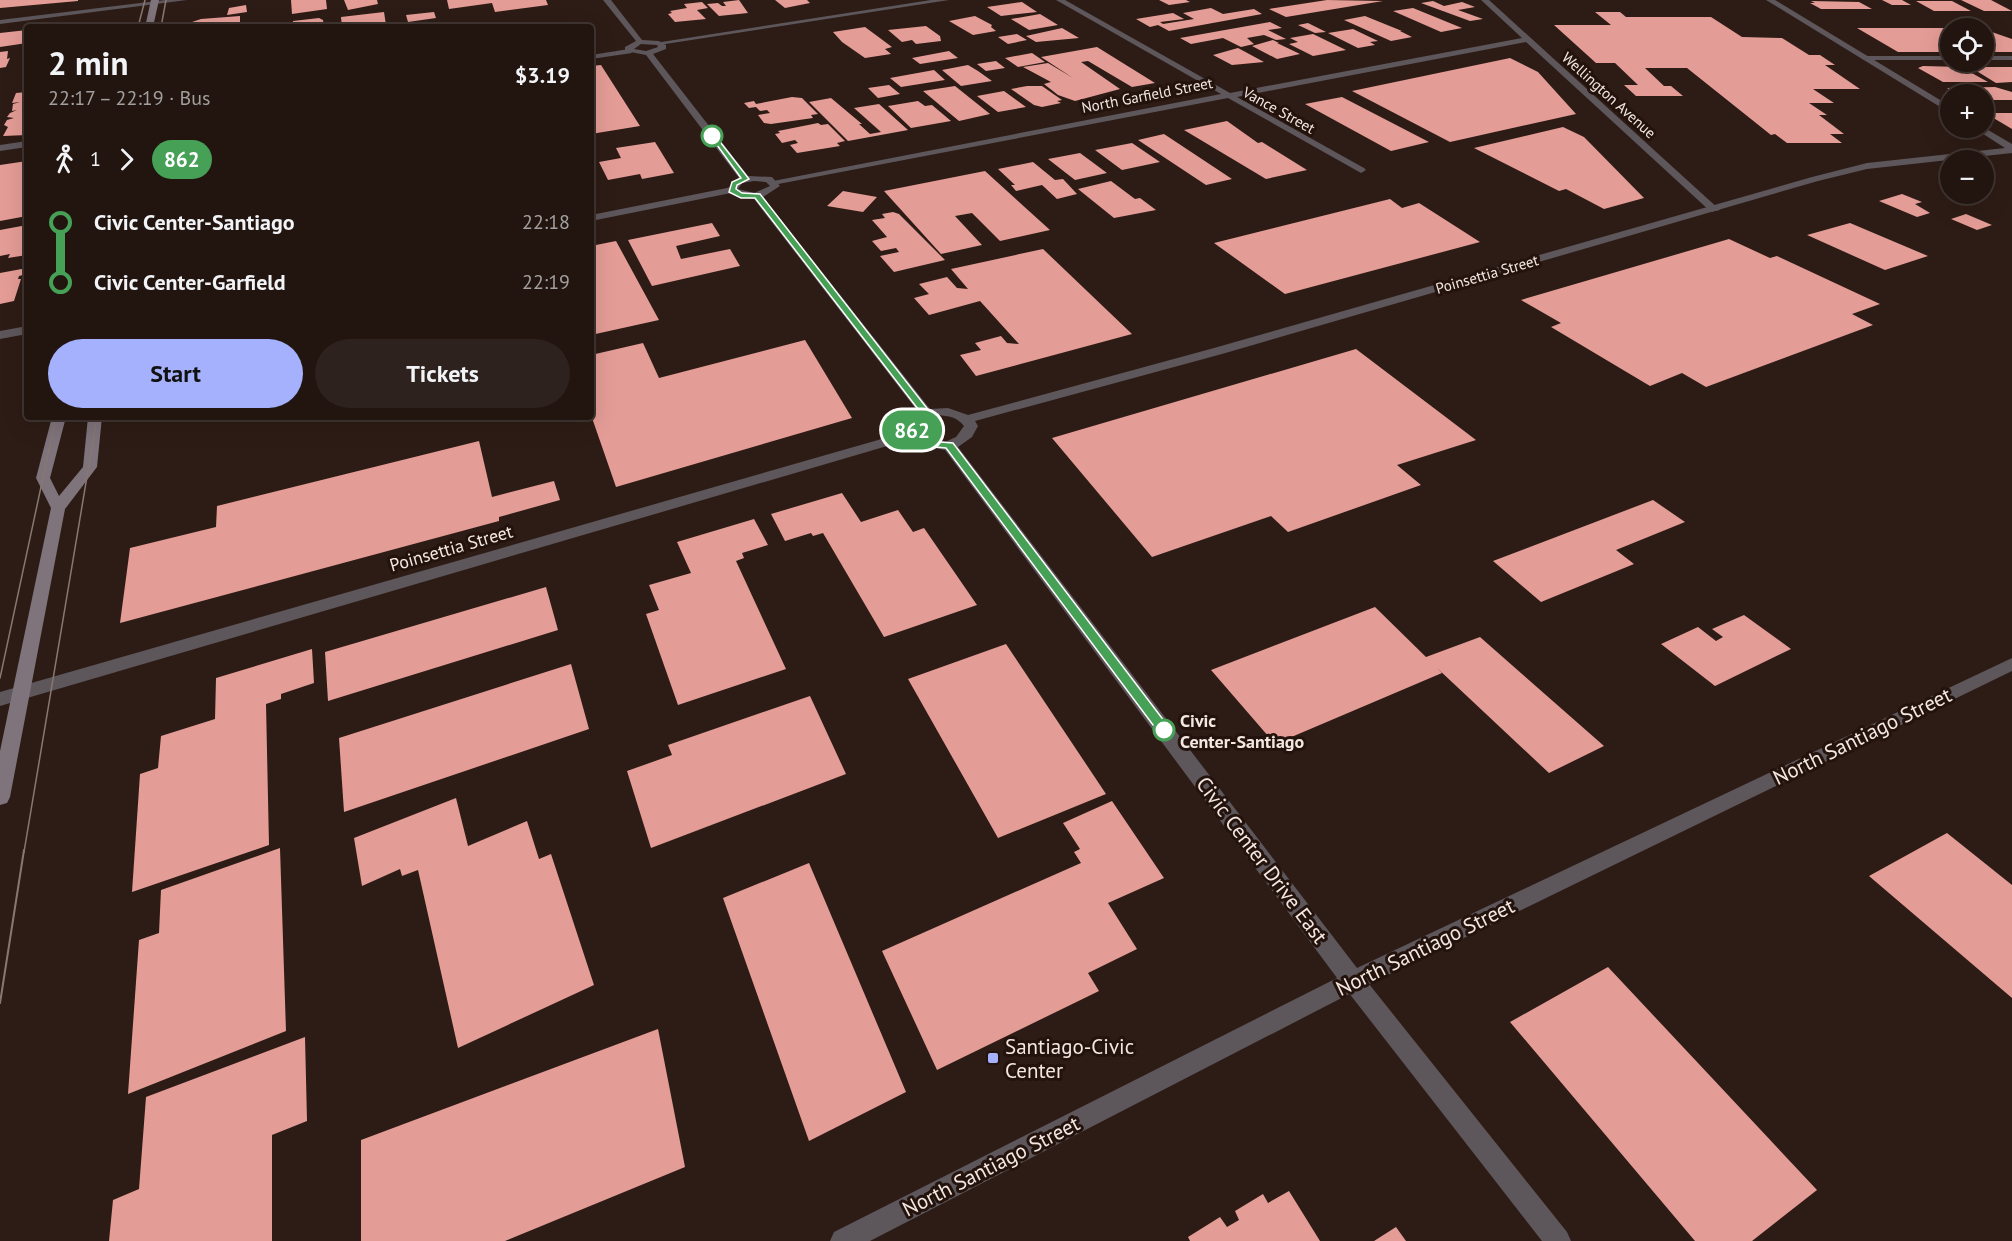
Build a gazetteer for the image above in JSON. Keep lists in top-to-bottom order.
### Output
{
  "streets": {
    "street": [
      "North Garfield Street",
      "Wellington Avenue",
      "Vance Street",
      "Poinsettia Street",
      "North Santiago Street",
      "Civic Center Drive East"
    ]
  },
  "crossings": [
    ["North Garfield Street", "Wellington Avenue"],
    ["North Garfield Street", "Vance Street"],
    ["Wellington Avenue", "Poinsettia Street"],
    ["Poinsettia Street", "Civic Center Drive East"],
    ["North Santiago Street", "Civic Center Drive East"]
  ],
  "places": {
    "other": ["Civic Center-Santiago"],
    "transit": ["Santiago-Civic Center"]
  },
  "lines": ["bus line 862"],
  "page": {
    "on_map": "862",
    "map_buttons": ["+", "−"],
    "heading": ["2 min", "22:17 – 22:19 · Bus", "$3.19"],
    "legs": ["1", "862"],
    "list": [
      {
        "name": "Civic Center-Santiago",
        "value": "22:18"
      },
      {
        "name": "Civic Center-Garfield",
        "value": "22:19"
      }
    ],
    "buttons": ["Start", "Tickets"]
  }
}
